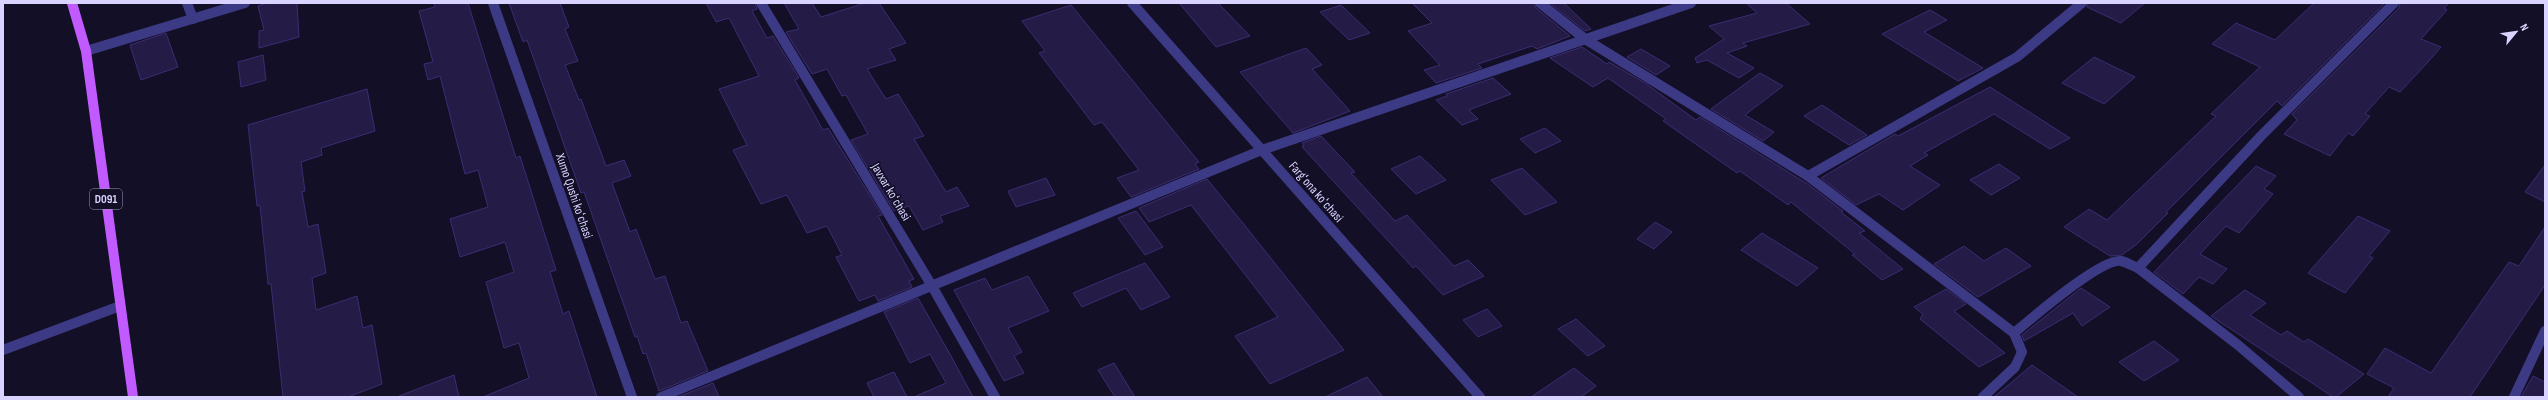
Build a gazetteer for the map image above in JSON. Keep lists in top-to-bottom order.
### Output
{
  "streets": {
    "main road": ["D091"],
    "street": ["Javxar koʻchasi", "Fargʻona koʻchasi", "Xumo Qushi koʻchasi"]
  },
  "north": "top right"
}
